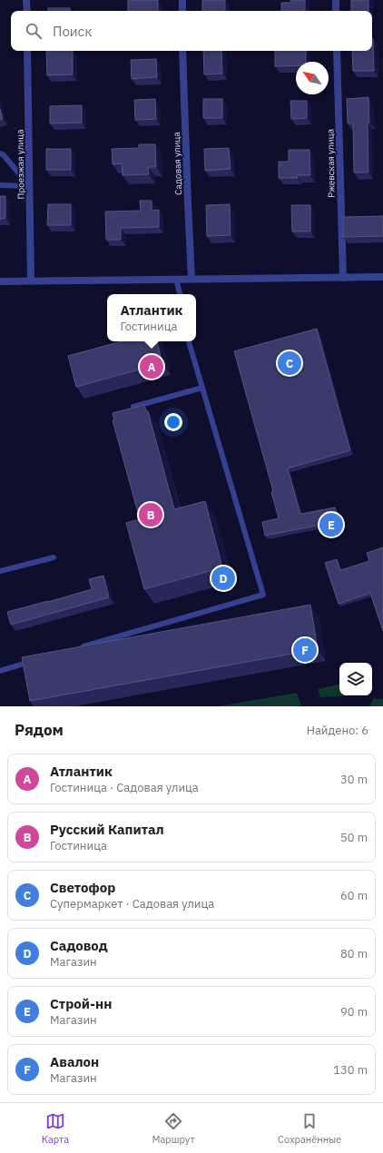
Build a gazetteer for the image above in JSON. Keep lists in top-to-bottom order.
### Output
{
  "streets": {
    "street": ["Садовая улица", "Ржевская улица", "Проезжая улица"]
  },
  "north": "top left",
  "page": {
    "search": "Поиск",
    "popup": ["Атлантик", "Гостиница"],
    "pins": [
      "C",
      "A",
      "B",
      "E",
      "D",
      "F"
    ],
    "heading": ["Рядом", "Найдено: 6"],
    "list": [
      {
        "mark": "A",
        "name": "Атлантик",
        "note": "Гостиница · Садовая улица",
        "value": "30 m"
      },
      {
        "mark": "B",
        "name": "Русский Капитал",
        "note": "Гостиница",
        "value": "50 m"
      },
      {
        "mark": "C",
        "name": "Светофор",
        "note": "Супермаркет · Садовая улица",
        "value": "60 m"
      },
      {
        "mark": "D",
        "name": "Садовод",
        "note": "Магазин",
        "value": "80 m"
      },
      {
        "mark": "E",
        "name": "Строй-нн",
        "note": "Магазин",
        "value": "90 m"
      },
      {
        "mark": "F",
        "name": "Авалон",
        "note": "Магазин",
        "value": "130 m"
      }
    ],
    "nav": ["Карта", "Маршрут", "Сохранённые"]
  }
}
